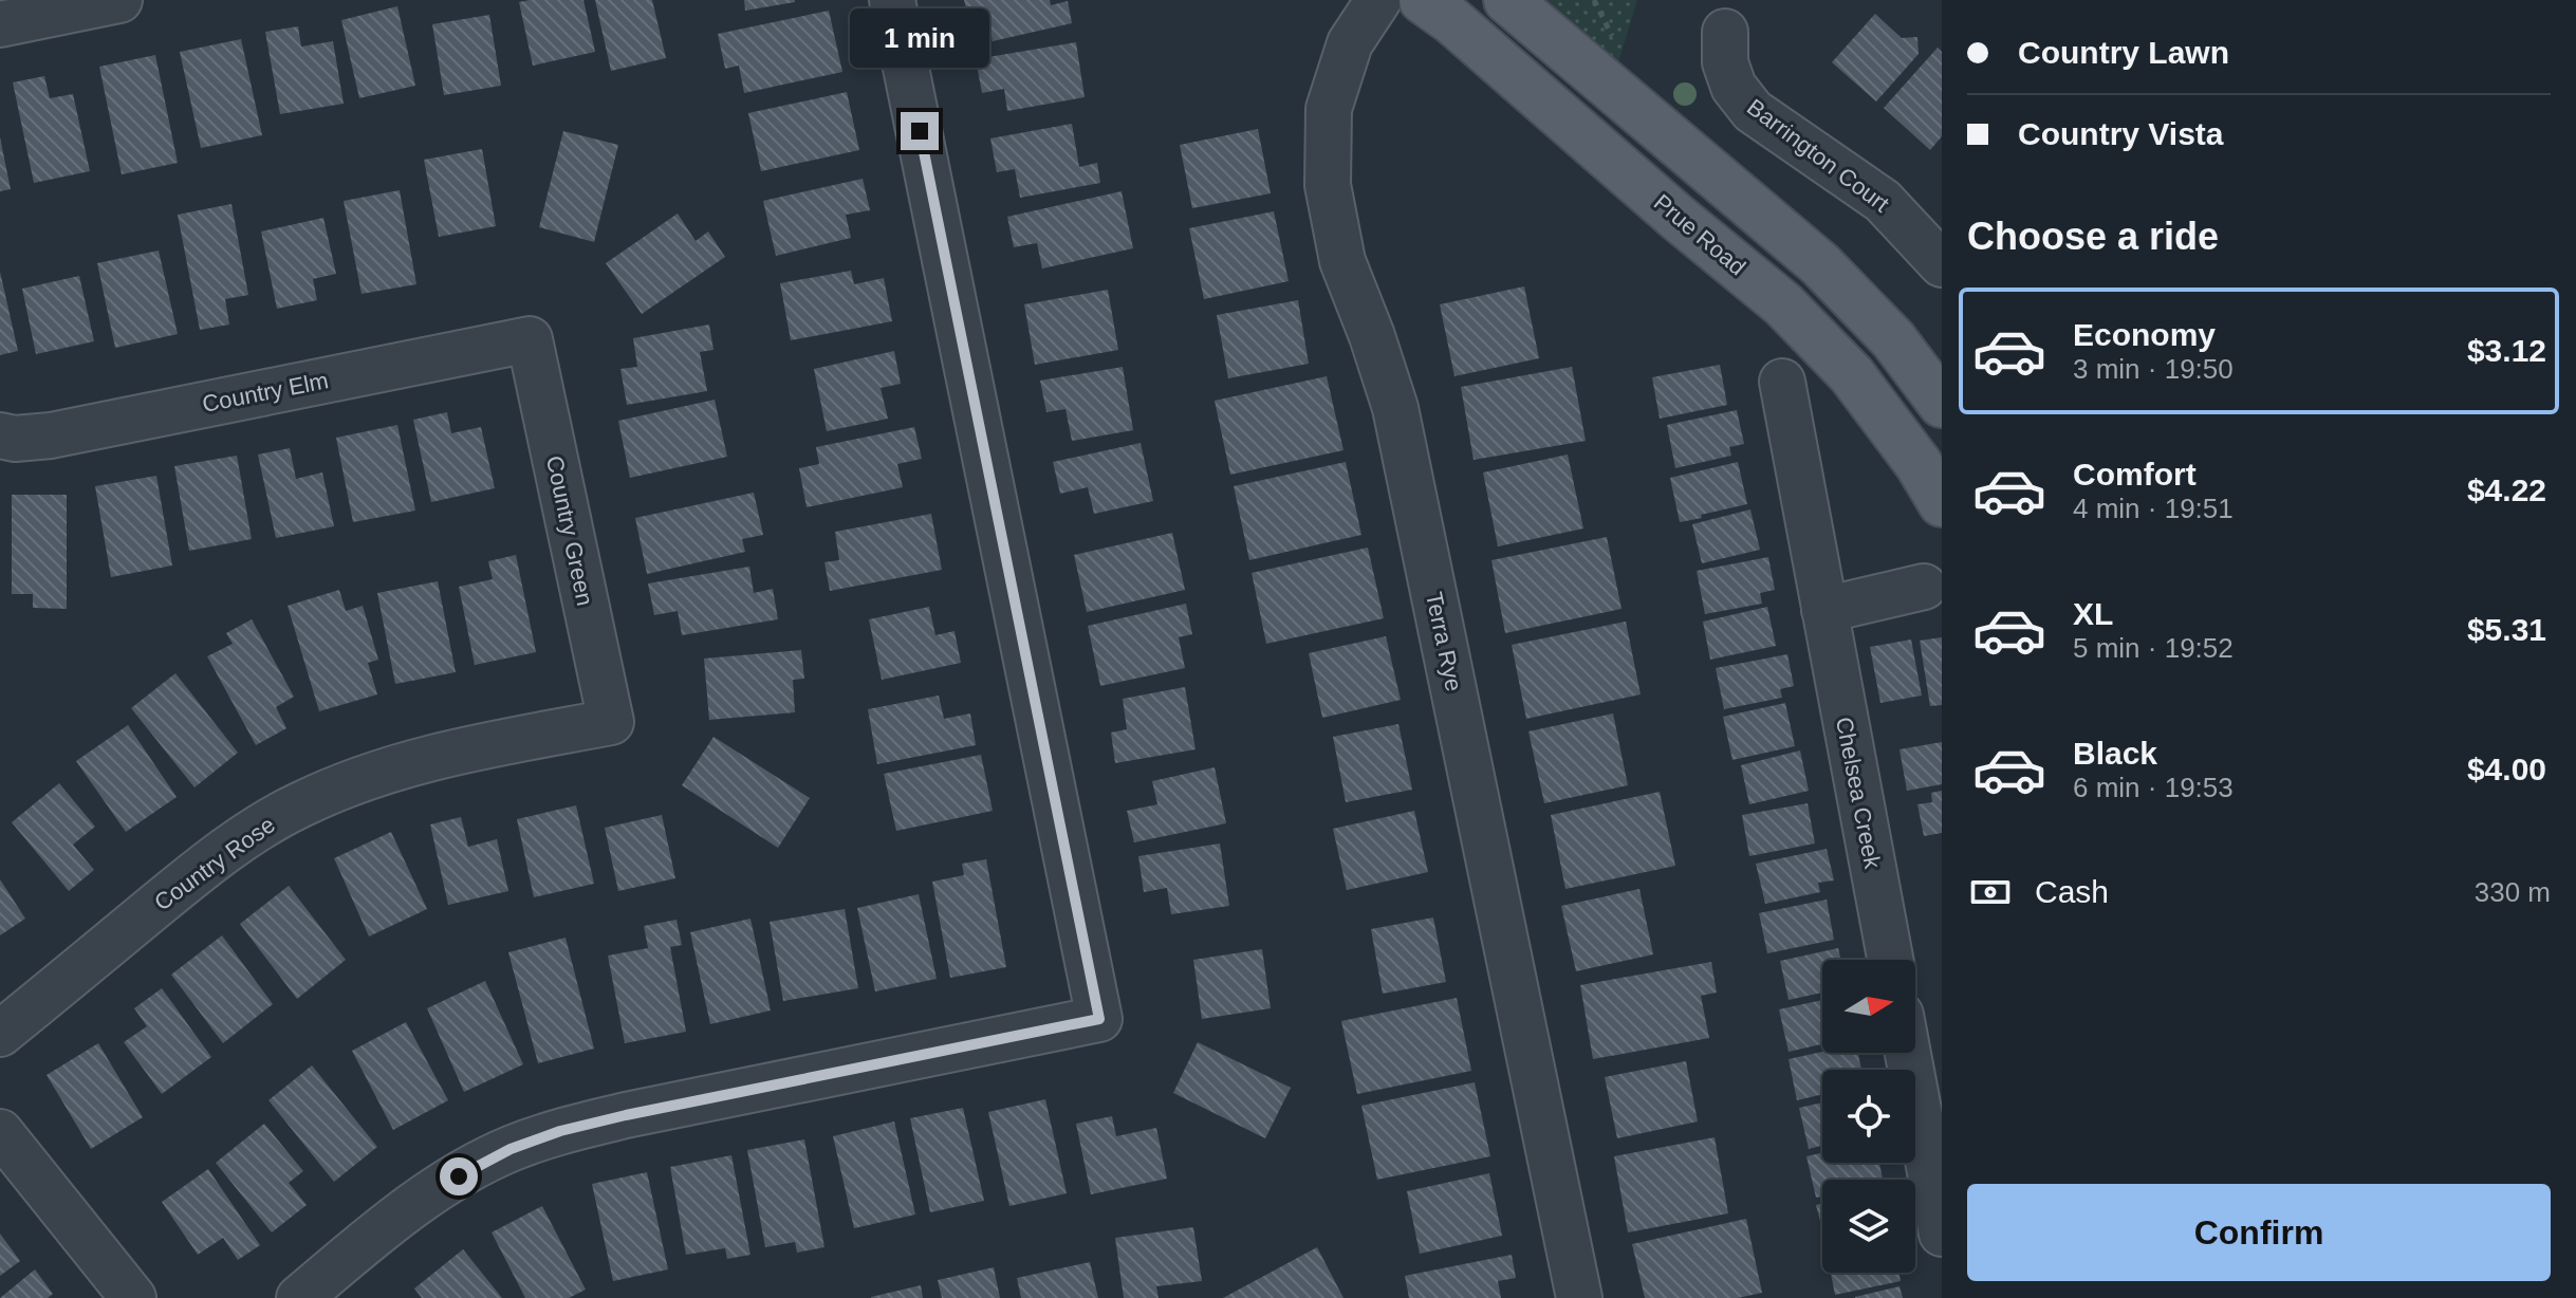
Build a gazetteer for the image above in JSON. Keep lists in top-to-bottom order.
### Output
{
  "streets": {
    "main road": ["Prue Road"],
    "street": [
      "Barrington Court",
      "Country Elm",
      "Country Green",
      "Terra Rye",
      "Chelsea Creek",
      "Country Rose"
    ]
  },
  "crossings": [
    ["Country Elm", "Country Green"],
    ["Country Green", "Country Rose"]
  ],
  "north": "right",
  "page": {
    "banner": ["Country Lawn", "Country Vista"],
    "bubble": "1 min",
    "heading": "Choose a ride",
    "list": [
      {
        "name": "Economy",
        "note": "3 min · 19:50",
        "value": "$3.12"
      },
      {
        "name": "Comfort",
        "note": "4 min · 19:51",
        "value": "$4.22"
      },
      {
        "name": "XL",
        "note": "5 min · 19:52",
        "value": "$5.31"
      },
      {
        "name": "Black",
        "note": "6 min · 19:53",
        "value": "$4.00"
      }
    ],
    "pay": ["Cash", "330 m"],
    "buttons": "Confirm"
  }
}
